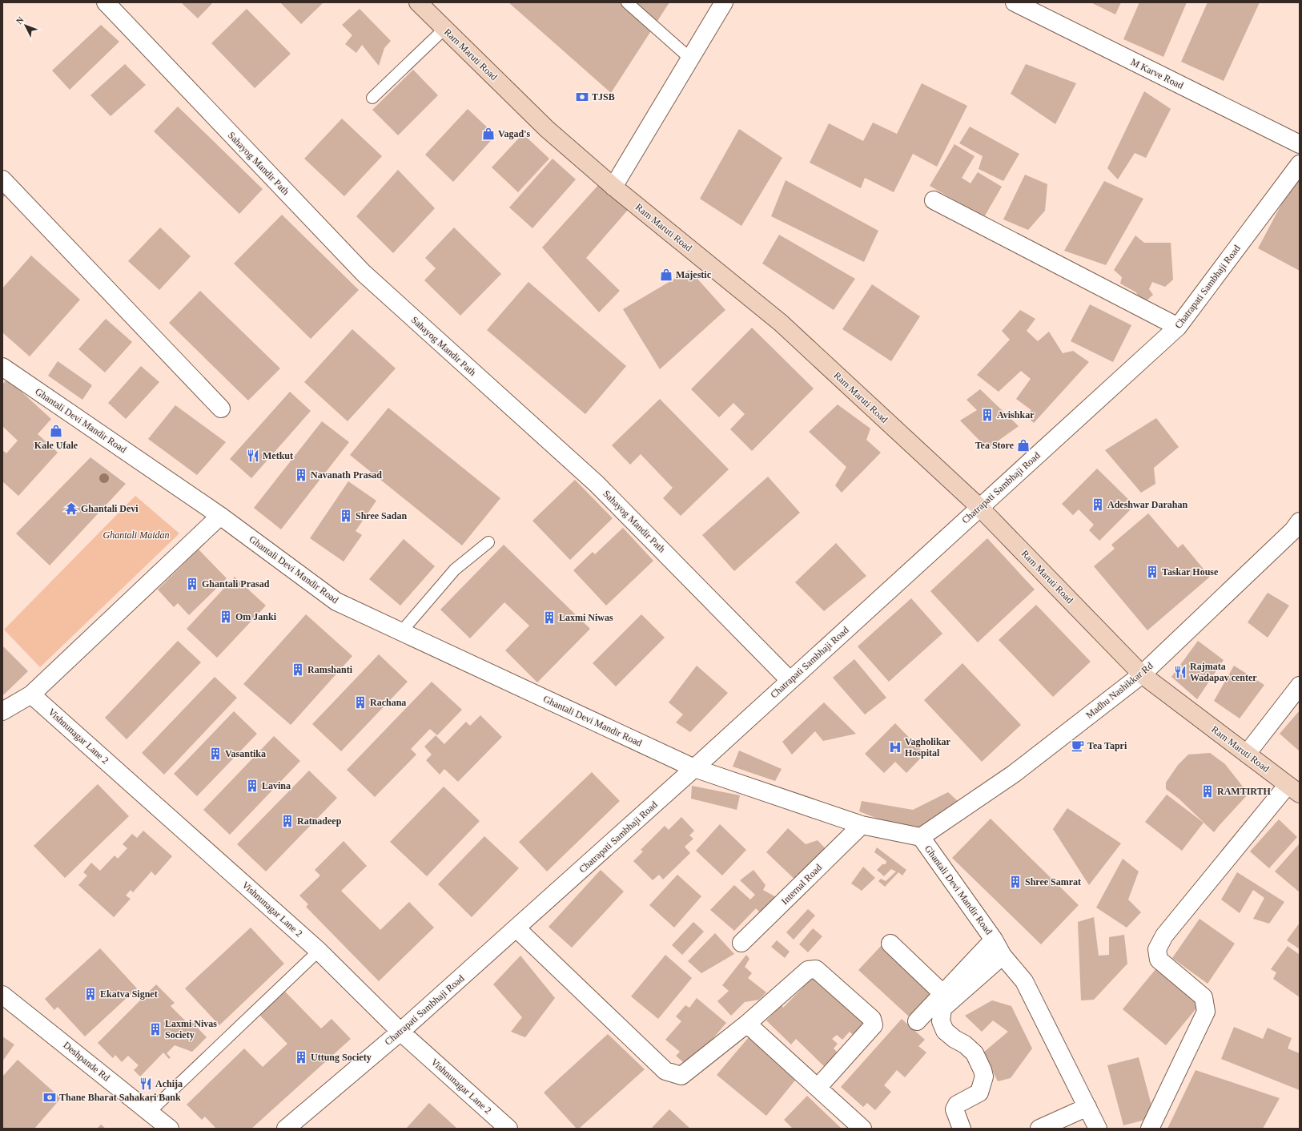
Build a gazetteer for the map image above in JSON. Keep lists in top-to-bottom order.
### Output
{
  "streets": {
    "street": [
      "Ram Maruti Road",
      "M Karve Road",
      "Sahayog Mandir Path",
      "Chatrapati Sambhaji Road",
      "Ghantali Devi Mandir Road",
      "Madhu Nashikkar Rd",
      "Vishnunagar Lane 2",
      "Internal Road",
      "Deshpande Rd"
    ]
  },
  "crossings": [
    ["Ram Maruti Road", "Chatrapati Sambhaji Road"],
    ["Ram Maruti Road", "Madhu Nashikkar Rd"],
    ["Sahayog Mandir Path", "Chatrapati Sambhaji Road"],
    ["Chatrapati Sambhaji Road", "Ghantali Devi Mandir Road"],
    ["Chatrapati Sambhaji Road", "Vishnunagar Lane 2"],
    ["Ghantali Devi Mandir Road", "Madhu Nashikkar Rd"],
    ["Ghantali Devi Mandir Road", "Internal Road"]
  ],
  "parks": ["Ghantali Maidan"],
  "places": {
    "bank": ["TJSB", "Thane Bharat Sahakari Bank"],
    "shop": [
      "Vagad's",
      "Majestic",
      "Kale Ufale",
      "Tea Store"
    ],
    "building": [
      "Avishkar",
      "Navanath Prasad",
      "Adeshwar Darahan",
      "Shree Sadan",
      "Taskar House",
      "Ghantali Prasad",
      "Om Janki",
      "Laxmi Niwas",
      "Ramshanti",
      "Rachana",
      "Vasantika",
      "Lavina",
      "RAMTIRTH",
      "Ratnadeep",
      "Shree Samrat",
      "Ekatva Signet",
      "Laxmi Nivas Society",
      "Uttung Society"
    ],
    "restaurant": ["Metkut", "Rajmata Wadapav center", "Achija"],
    "temple": ["Ghantali Devi"],
    "cafe": ["Tea Tapri"],
    "hospital": ["Vagholikar Hospital"]
  },
  "north": "top left"
}
